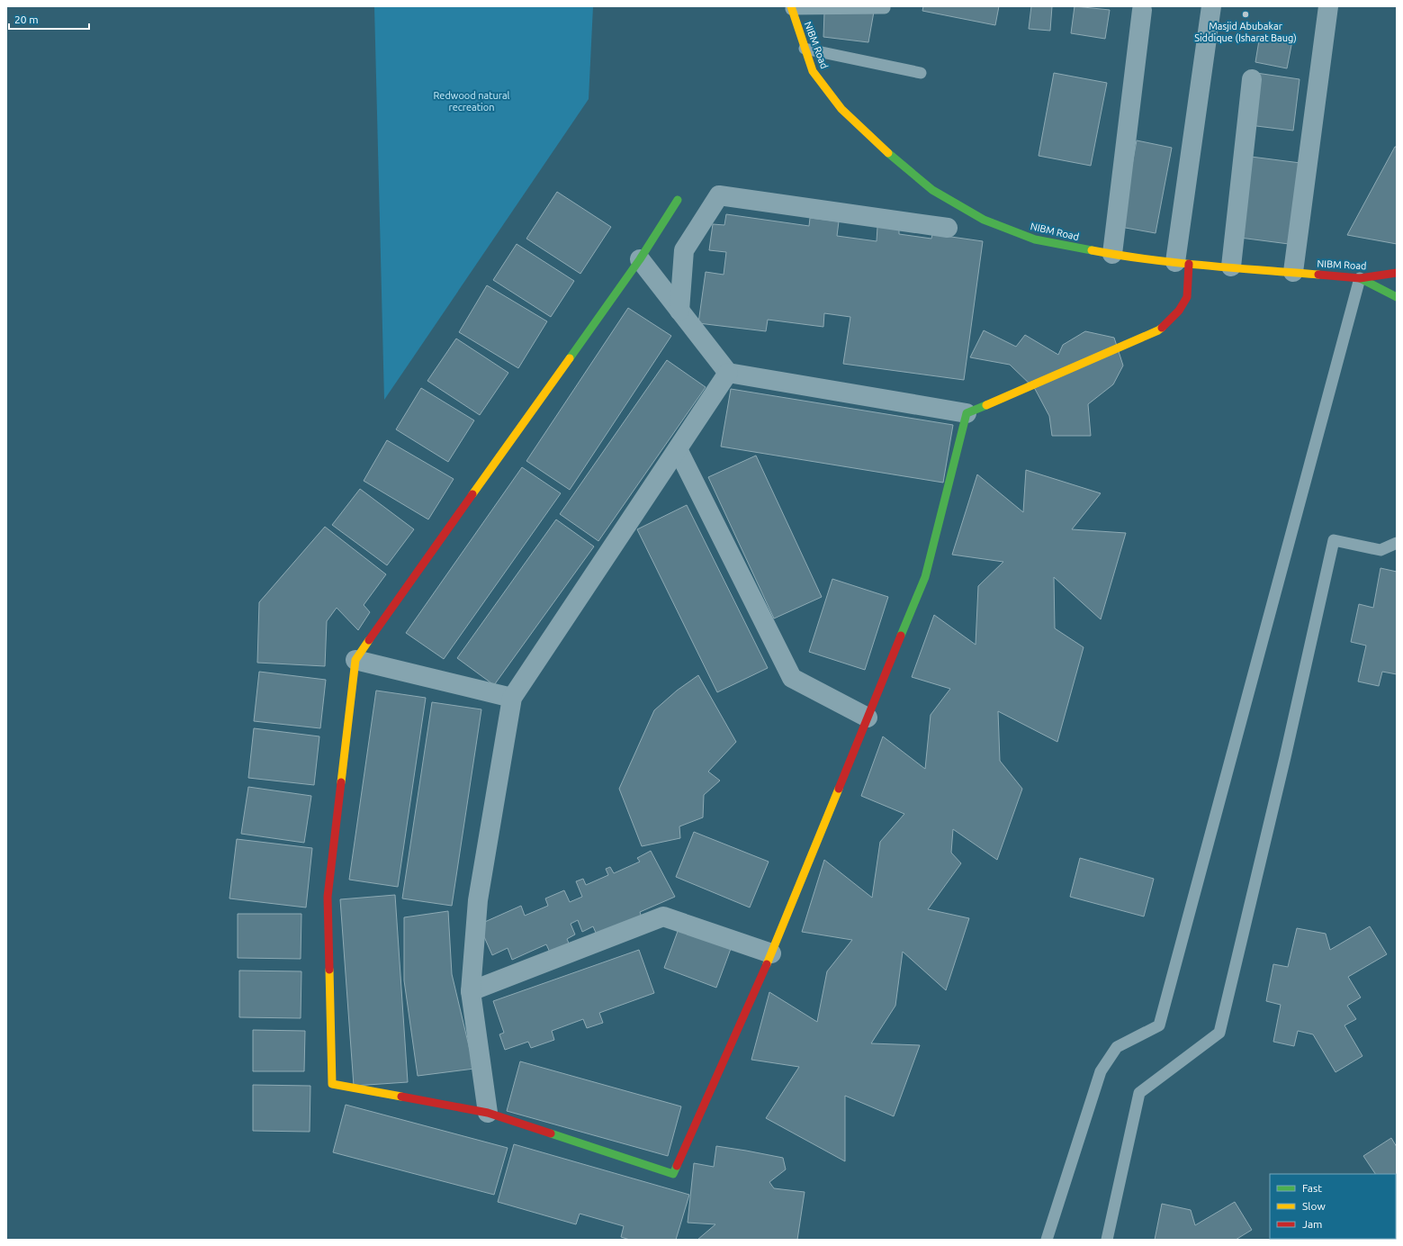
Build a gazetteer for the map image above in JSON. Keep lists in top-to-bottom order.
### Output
{
  "streets": {
    "street": ["NIBM Road"]
  },
  "parks": ["Redwood natural recreation"],
  "places": ["Masjid Abubakar Siddique (Isharat Baug)"],
  "legend": ["Fast", "Slow", "Jam"],
  "scale_bar": "20 m"
}
